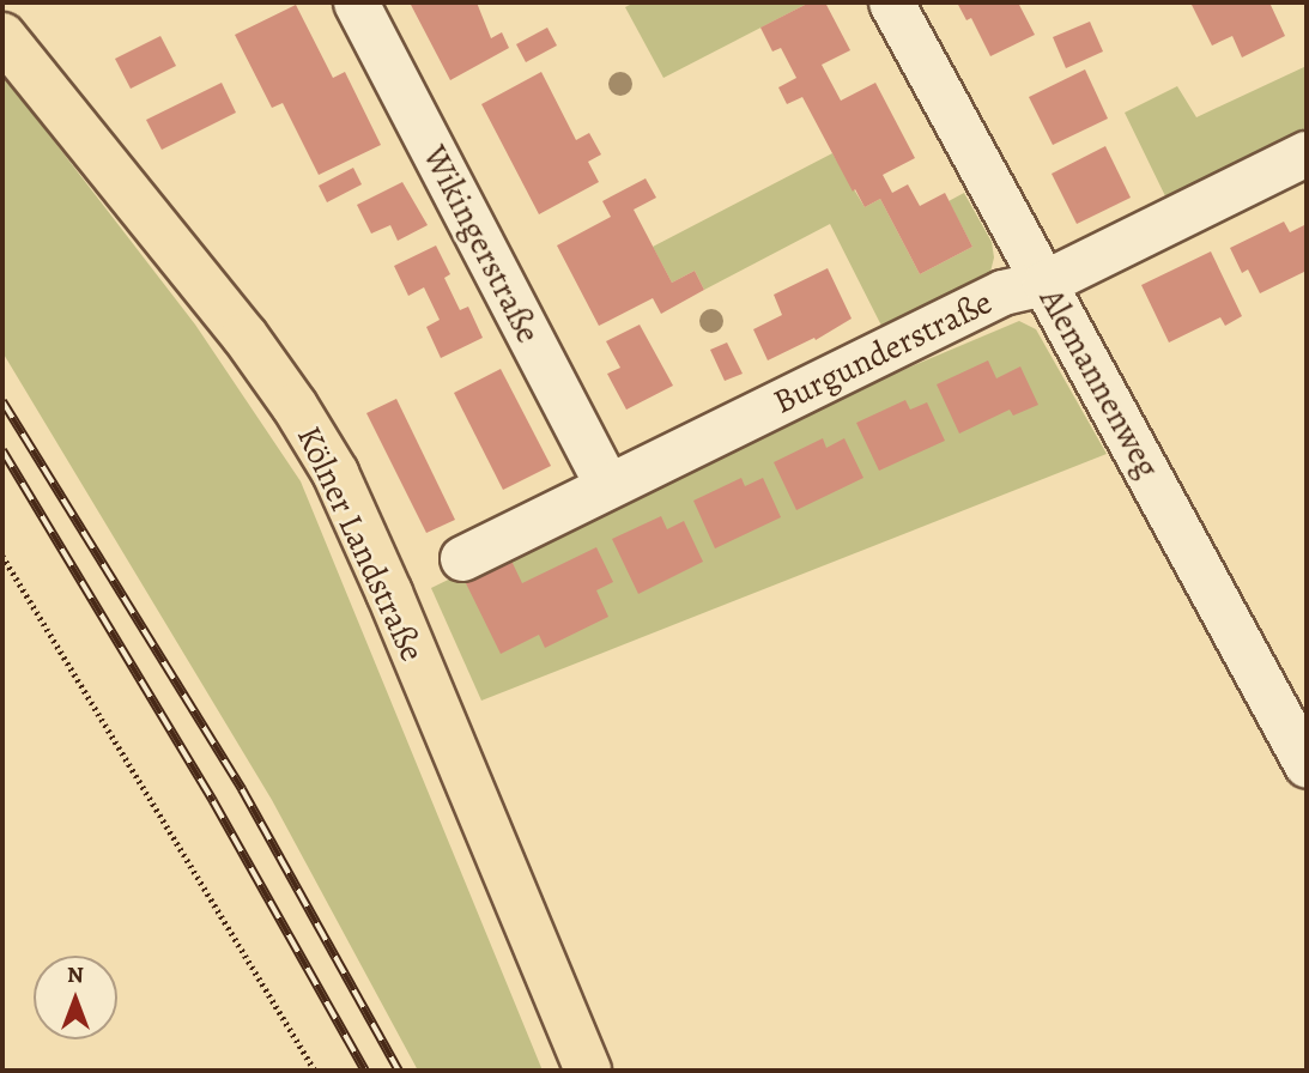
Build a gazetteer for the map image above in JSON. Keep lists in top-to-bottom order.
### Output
{
  "streets": {
    "main road": ["Kölner Landstraße"],
    "street": ["Wikingerstraße", "Burgunderstraße", "Alemannenweg"]
  },
  "crossings": [
    ["Wikingerstraße", "Burgunderstraße"],
    ["Burgunderstraße", "Alemannenweg"]
  ],
  "north": "top"
}
